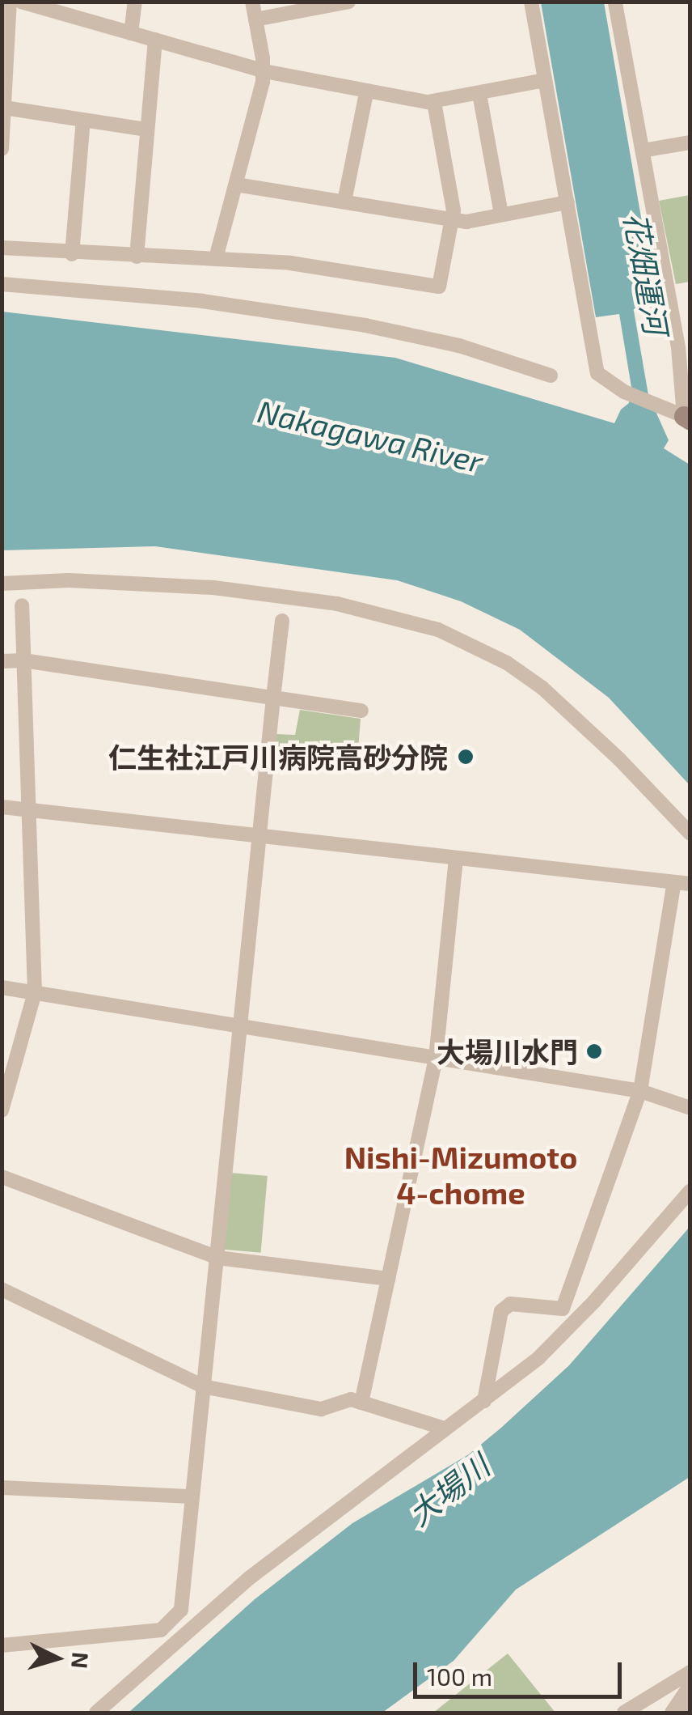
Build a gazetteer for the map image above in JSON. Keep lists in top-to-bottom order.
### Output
{
  "districts": ["Nishi-Mizumoto 4-chome"],
  "water": ["花畑運河", "Nakagawa River", "大場川"],
  "places": ["仁生社江戸川病院高砂分院", "大場川水門"],
  "scale_bar": "100 m",
  "north": "right"
}
